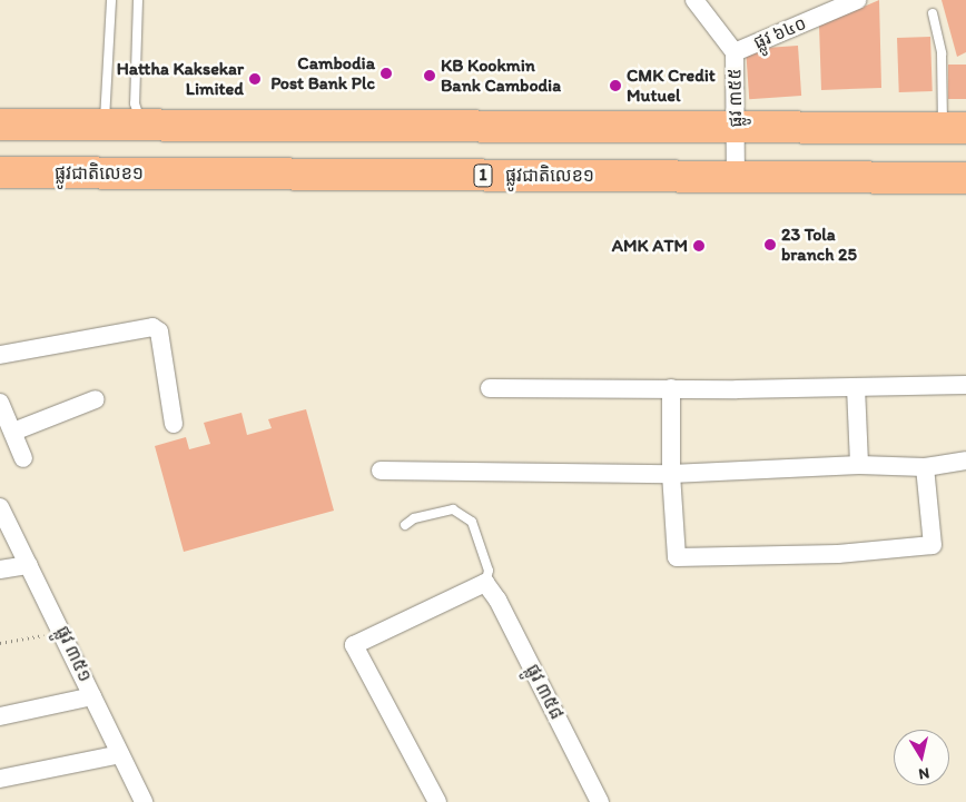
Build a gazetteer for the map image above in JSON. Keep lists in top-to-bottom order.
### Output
{
  "streets": {
    "highway": ["ផ្លូវជាតិលេខ១", "1"],
    "street": [
      "ផ្លូវ ៦៤០",
      "ផ្លូវ ៣៥៥",
      "ផ្លូវ ៣៥១",
      "ផ្លូវ ៣៥៨"
    ]
  },
  "crossings": [
    ["ផ្លូវ ៦៤០", "ផ្លូវ ៣៥៥"],
    ["ផ្លូវ ៣៥៥", "ផ្លូវជាតិលេខ១"]
  ],
  "places": [
    "Cambodia Post Bank Plc",
    "KB Kookmin Bank Cambodia",
    "Hattha Kaksekar Limited",
    "CMK Credit Mutuel",
    "23 Tola branch 25",
    "AMK ATM"
  ],
  "north": "bottom"
}
